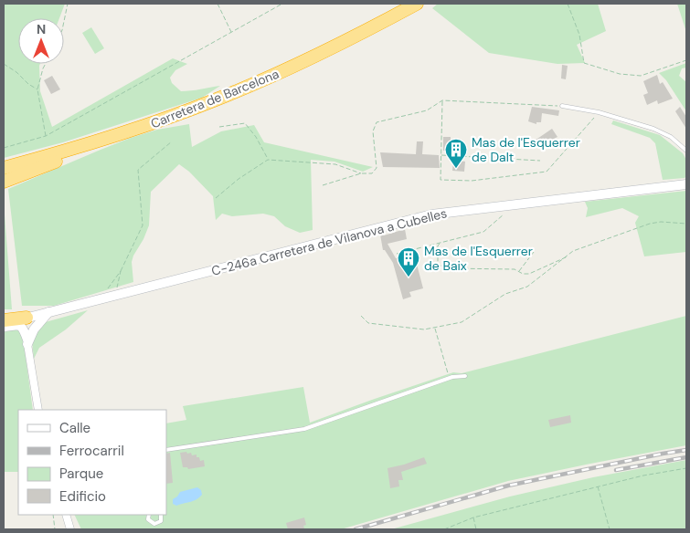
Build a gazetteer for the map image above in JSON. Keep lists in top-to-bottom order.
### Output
{
  "streets": {
    "highway": ["Carretera de Barcelona"],
    "main road": ["C-246a Carretera de Vilanova a Cubelles"]
  },
  "places": {
    "building": ["Mas de l'Esquerrer de Dalt", "Mas de l'Esquerrer de Baix"]
  },
  "legend": [
    "Calle",
    "Ferrocarril",
    "Parque",
    "Edificio"
  ],
  "north": "top"
}
